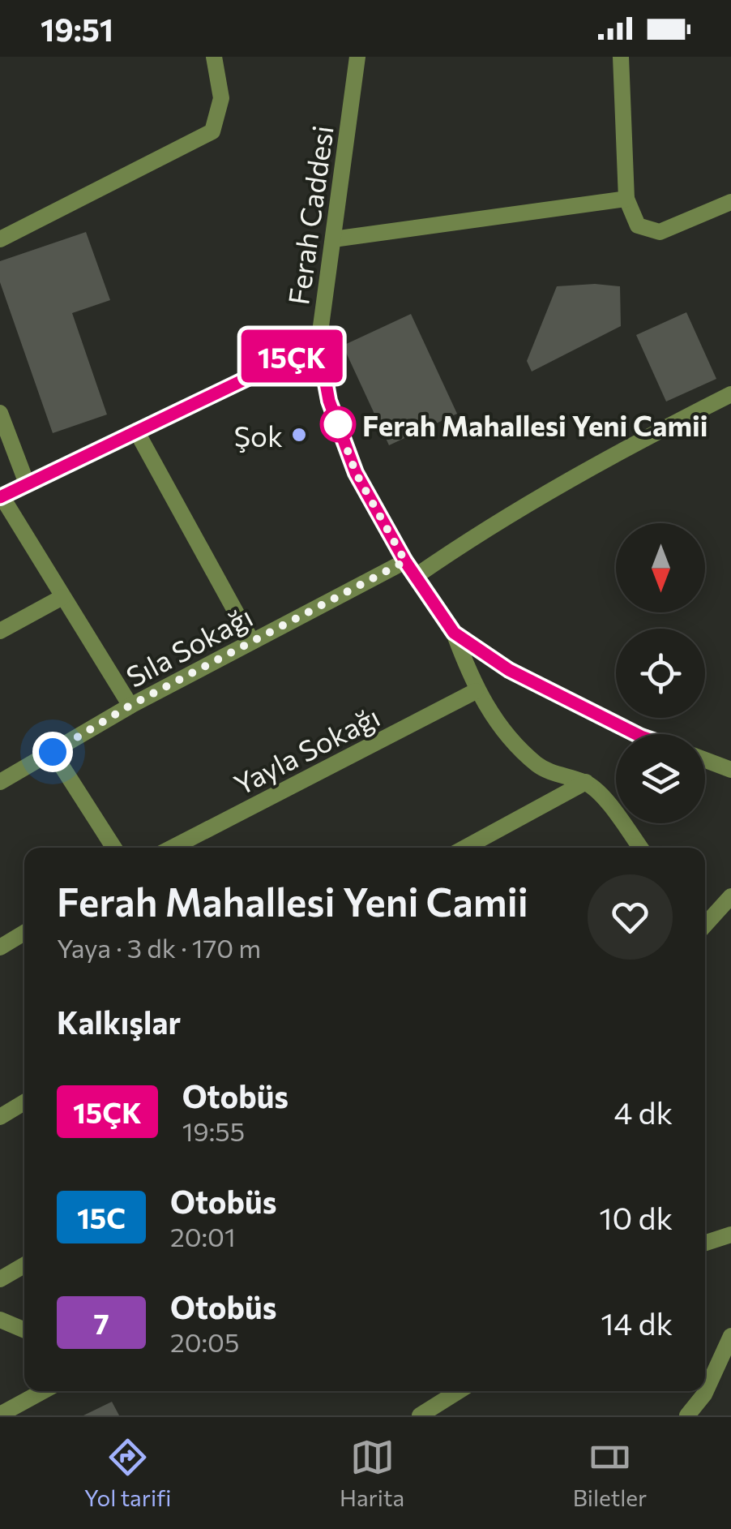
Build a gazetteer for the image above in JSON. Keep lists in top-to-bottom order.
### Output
{
  "streets": {
    "street": ["Ferah Caddesi", "Sıla Sokağı", "Yayla Sokağı"]
  },
  "crossings": [
    ["Ferah Caddesi", "Sıla Sokağı"]
  ],
  "places": ["Ferah Mahallesi Yeni Camii", "Şok"],
  "lines": ["bus line 15ÇK"],
  "north": "bottom",
  "page": {
    "status": "19:51",
    "on_map": "15ÇK",
    "heading": [
      ["Ferah Mahallesi Yeni Camii", "Yaya · 3 dk · 170 m"],
      "Kalkışlar"
    ],
    "list": [
      {
        "mark": "15ÇK",
        "name": "Otobüs",
        "note": "19:55",
        "value": "4 dk"
      },
      {
        "mark": "15C",
        "name": "Otobüs",
        "note": "20:01",
        "value": "10 dk"
      },
      {
        "mark": "7",
        "name": "Otobüs",
        "note": "20:05",
        "value": "14 dk"
      }
    ],
    "tabs": ["Yol tarifi", "Harita", "Biletler"]
  }
}
